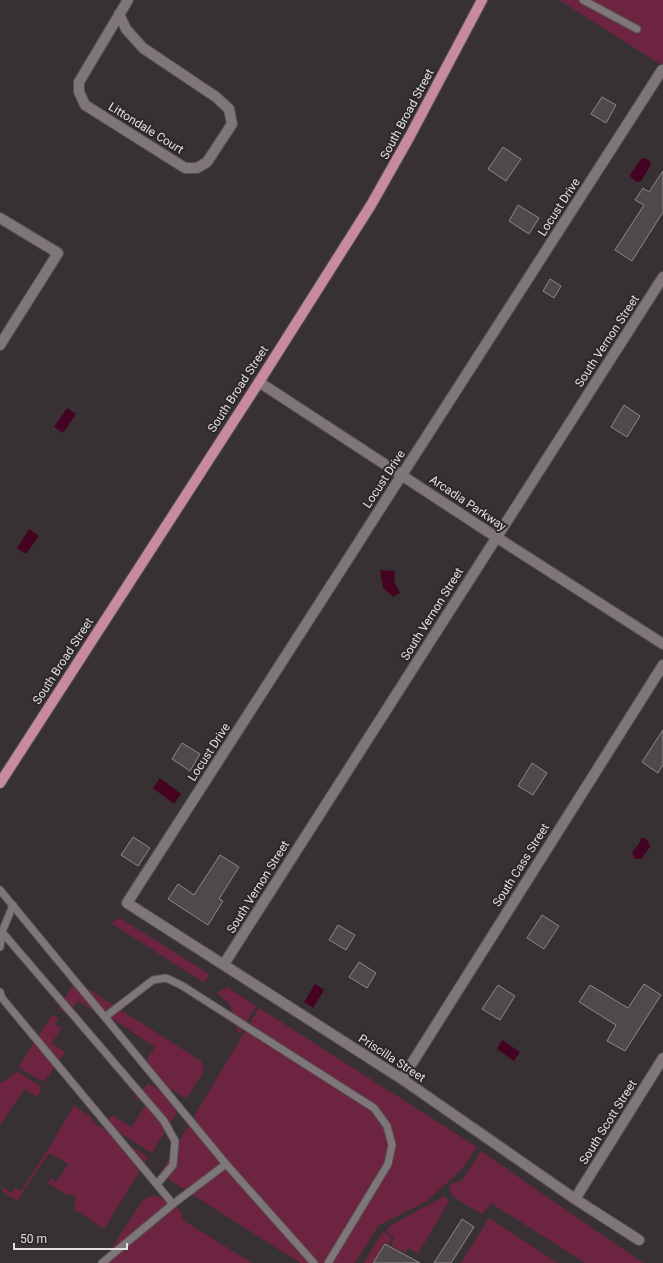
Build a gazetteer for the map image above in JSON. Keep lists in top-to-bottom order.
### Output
{
  "streets": {
    "main road": ["South Broad Street"],
    "street": [
      "Littondale Court",
      "Locust Drive",
      "South Vernon Street",
      "Arcadia Parkway",
      "South Cass Street",
      "Priscilla Street",
      "South Scott Street"
    ]
  },
  "crossings": [
    ["South Broad Street", "Arcadia Parkway"],
    ["Locust Drive", "Arcadia Parkway"],
    ["Locust Drive", "Priscilla Street"],
    ["South Vernon Street", "Arcadia Parkway"],
    ["South Vernon Street", "Priscilla Street"],
    ["South Cass Street", "Priscilla Street"],
    ["Priscilla Street", "South Scott Street"]
  ],
  "scale_bar": "50 m"
}
